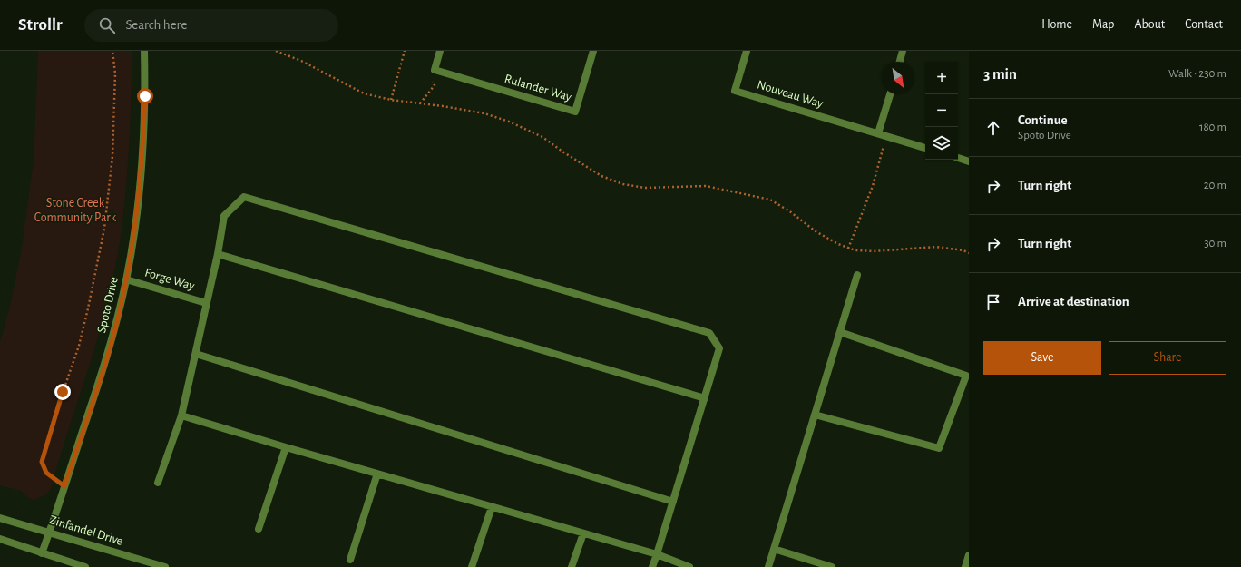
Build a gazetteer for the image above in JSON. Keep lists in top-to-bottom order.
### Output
{
  "streets": {
    "street": [
      "Rulander Way",
      "Nouveau Way",
      "Forge Way",
      "Spoto Drive",
      "Zinfandel Drive"
    ]
  },
  "crossings": [
    ["Forge Way", "Spoto Drive"],
    ["Spoto Drive", "Zinfandel Drive"]
  ],
  "parks": ["Stone Creek Community Park"],
  "north": "bottom right",
  "page": {
    "header": "Strollr",
    "search": "Search here",
    "nav": [
      "Home",
      "Map",
      "About",
      "Contact"
    ],
    "heading": ["3 min", "Walk · 230 m"],
    "map_buttons": ["+", "−"],
    "list": [
      ["Continue", "Spoto Drive", "180 m"],
      ["Turn right", "20 m"],
      ["Turn right", "30 m"],
      "Arrive at destination"
    ],
    "buttons": ["Save", "Share"]
  }
}
